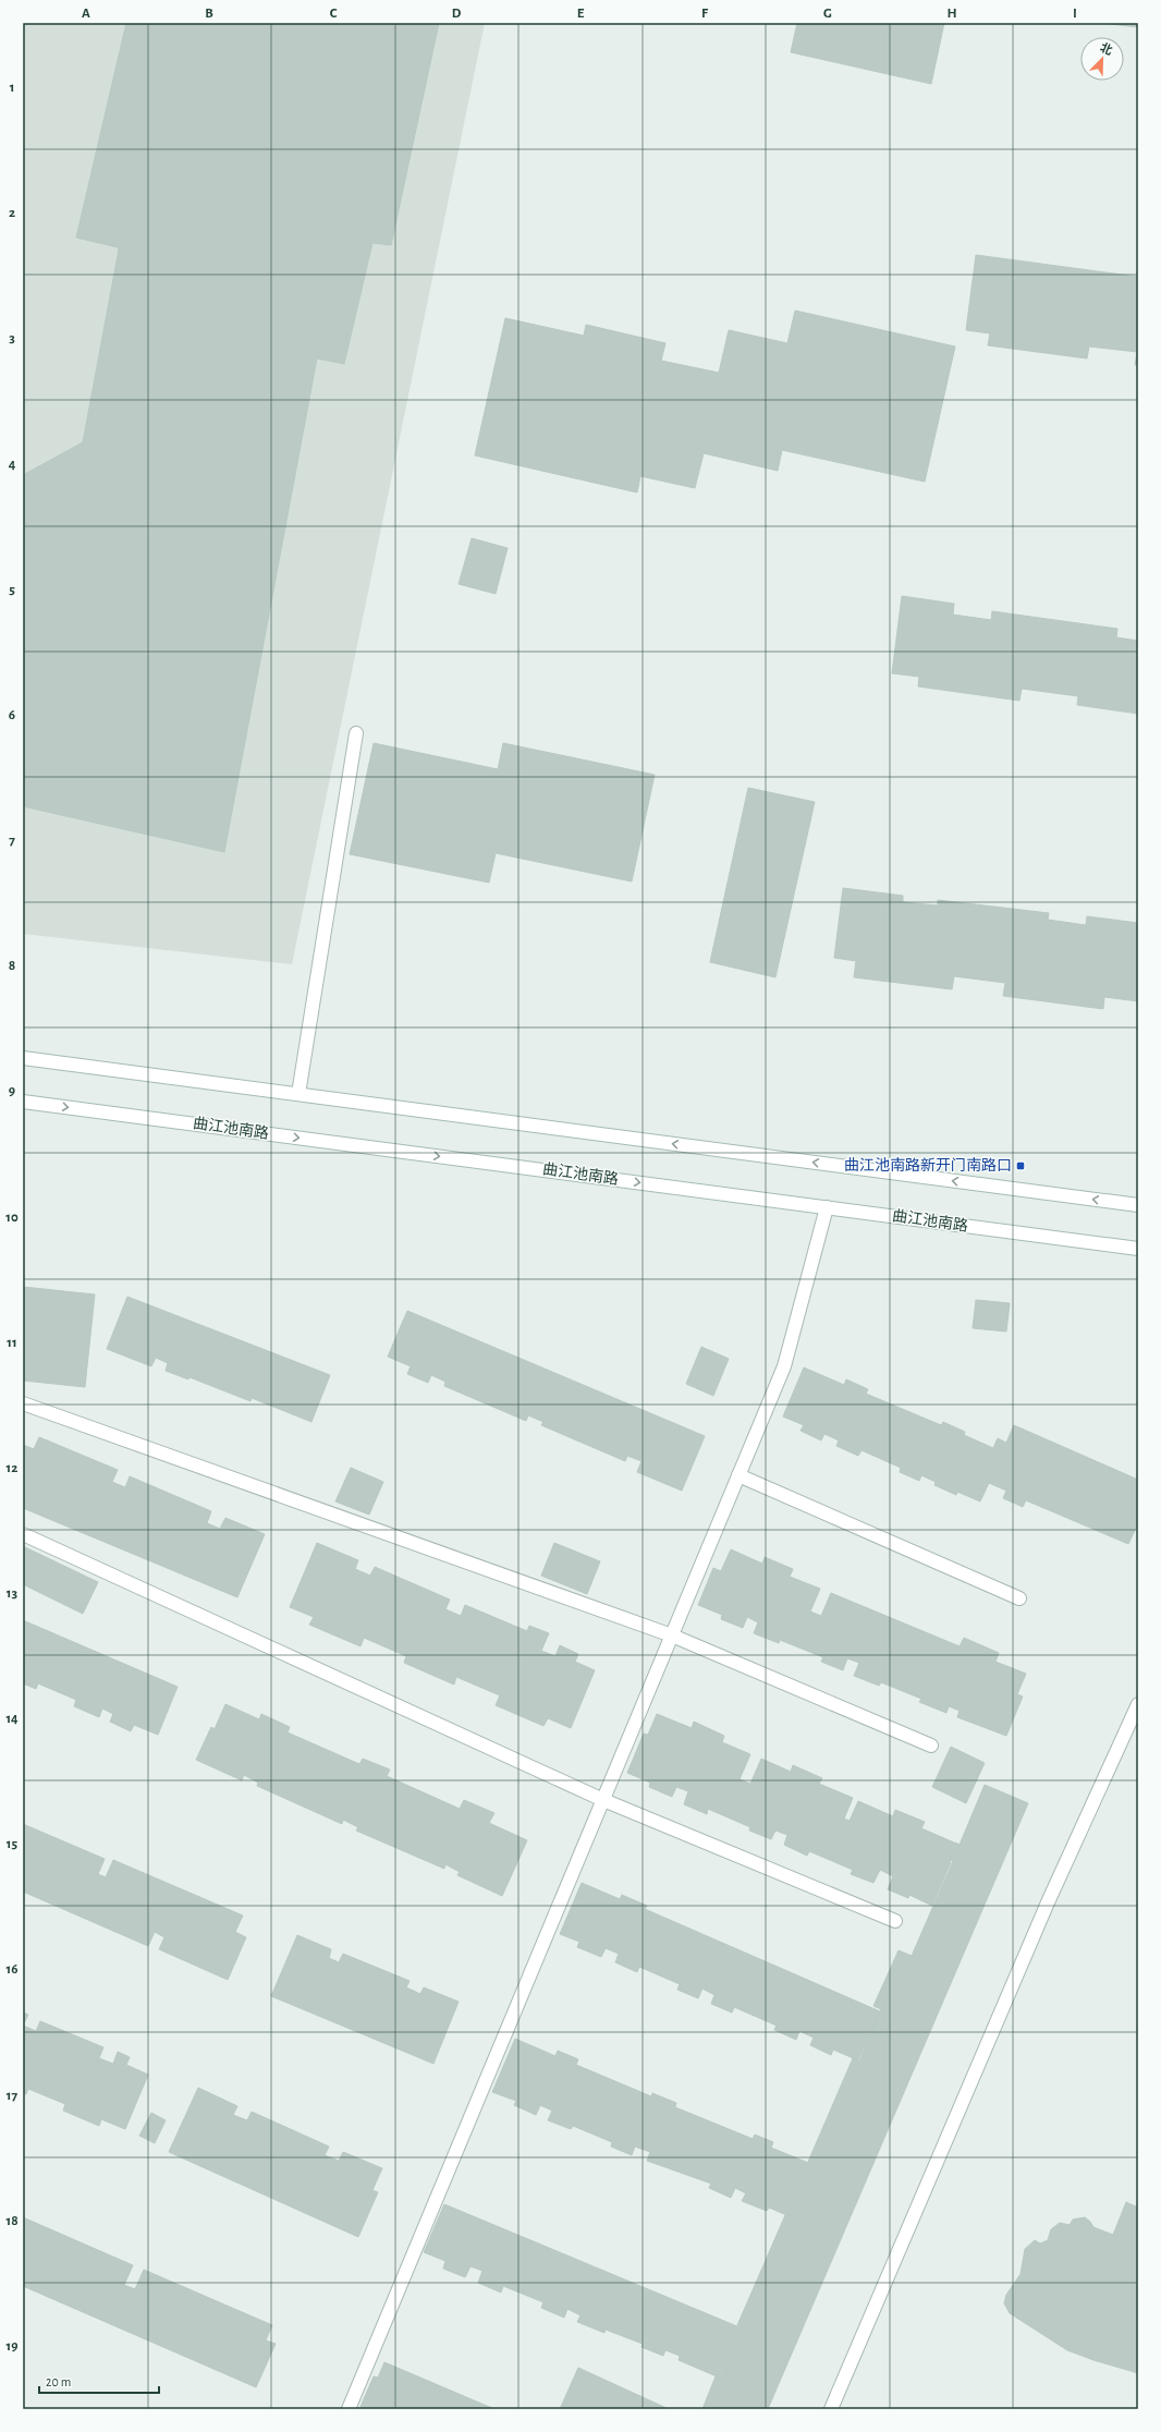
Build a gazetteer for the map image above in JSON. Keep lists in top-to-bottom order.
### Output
{
  "streets": {
    "street": ["曲江池南路"]
  },
  "places": {
    "transit": ["曲江池南路新开门南路口"]
  },
  "scale_bar": "20 m",
  "north": "top right",
  "grid": {
    "columns": [
      "A",
      "B",
      "C",
      "D",
      "E",
      "F",
      "G",
      "H",
      "I"
    ],
    "rows": [
      "1",
      "2",
      "3",
      "4",
      "5",
      "6",
      "7",
      "8",
      "9",
      "10",
      "11",
      "12",
      "13",
      "14",
      "15",
      "16",
      "17",
      "18",
      "19"
    ]
  }
}
